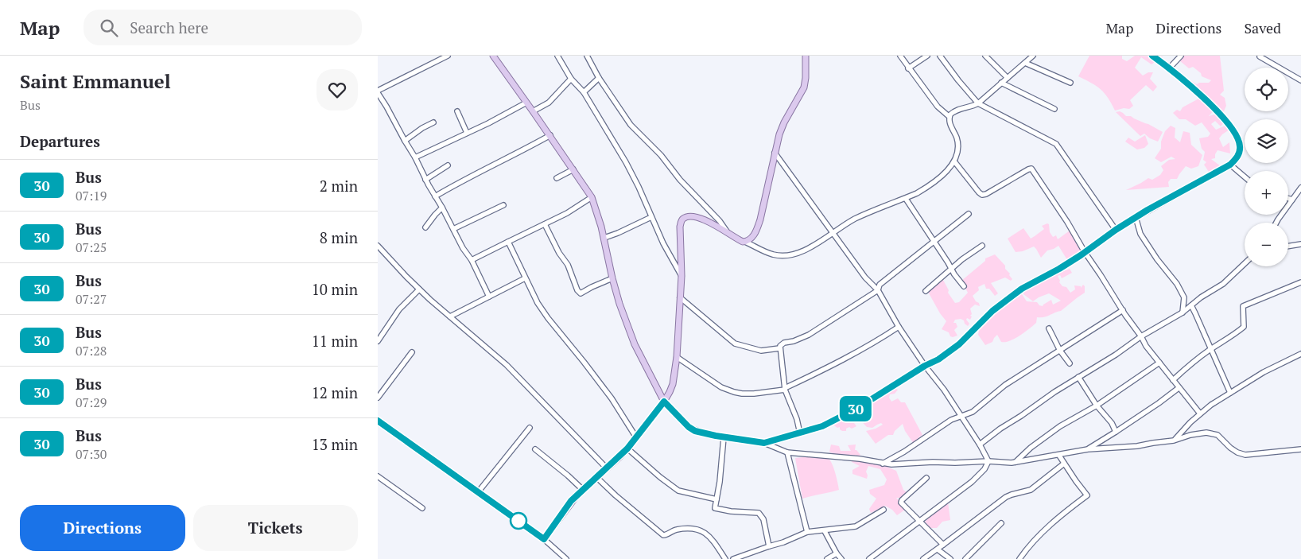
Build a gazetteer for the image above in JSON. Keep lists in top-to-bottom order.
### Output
{
  "lines": ["bus line 30"],
  "page": {
    "header": "Map",
    "search": "Search here",
    "nav": ["Map", "Directions", "Saved"],
    "heading": [
      ["Saint Emmanuel", "Bus"],
      "Departures"
    ],
    "on_map": "30",
    "map_buttons": ["+", "−"],
    "list": [
      {
        "mark": "30",
        "name": "Bus",
        "note": "07:19",
        "value": "2 min"
      },
      {
        "mark": "30",
        "name": "Bus",
        "note": "07:25",
        "value": "8 min"
      },
      {
        "mark": "30",
        "name": "Bus",
        "note": "07:27",
        "value": "10 min"
      },
      {
        "mark": "30",
        "name": "Bus",
        "note": "07:28",
        "value": "11 min"
      },
      {
        "mark": "30",
        "name": "Bus",
        "note": "07:29",
        "value": "12 min"
      },
      {
        "mark": "30",
        "name": "Bus",
        "note": "07:30",
        "value": "13 min"
      }
    ],
    "buttons": ["Directions", "Tickets"]
  }
}
